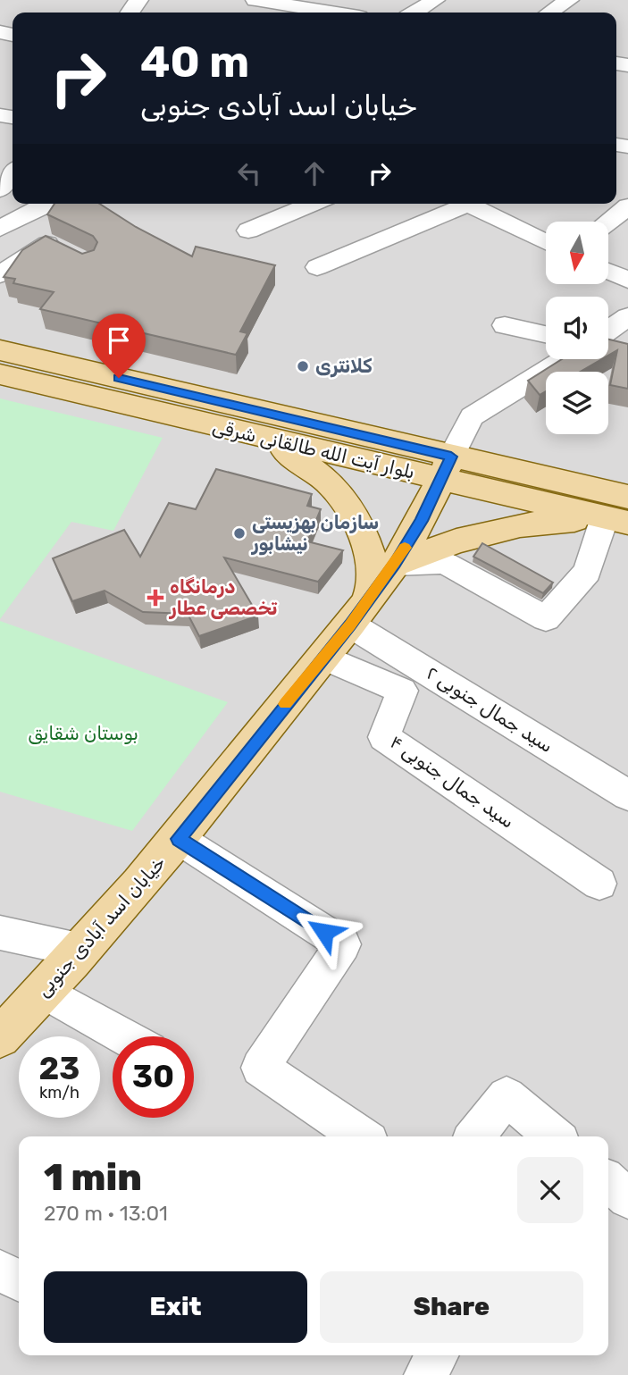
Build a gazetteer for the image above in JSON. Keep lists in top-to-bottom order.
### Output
{
  "streets": {
    "main road": ["بلوار آیت الله طالقانی شرقی", "خیابان اسد آبادی جنوبی"],
    "street": ["سید جمال جنوبی ۲", "سید جمال جنوبی ۴"]
  },
  "crossings": [
    ["بلوار آیت الله طالقانی شرقی", "خیابان اسد آبادی جنوبی"],
    ["سید جمال جنوبی ۲", "خیابان اسد آبادی جنوبی"],
    ["سید جمال جنوبی ۴", "خیابان اسد آبادی جنوبی"]
  ],
  "parks": ["بوستان شقایق"],
  "places": {
    "other": ["کلانتری", "سازمان بهزیستی نیشابور"],
    "health": ["درمانگاه تخصصی عطار"]
  },
  "north": "bottom",
  "page": {
    "turn": ["40 m", "خیابان اسد آبادی جنوبی"],
    "speed": "23 km/h",
    "limit": "30",
    "heading": ["1 min", "270 m · 13:01"],
    "buttons": ["Exit", "Share"]
  }
}
